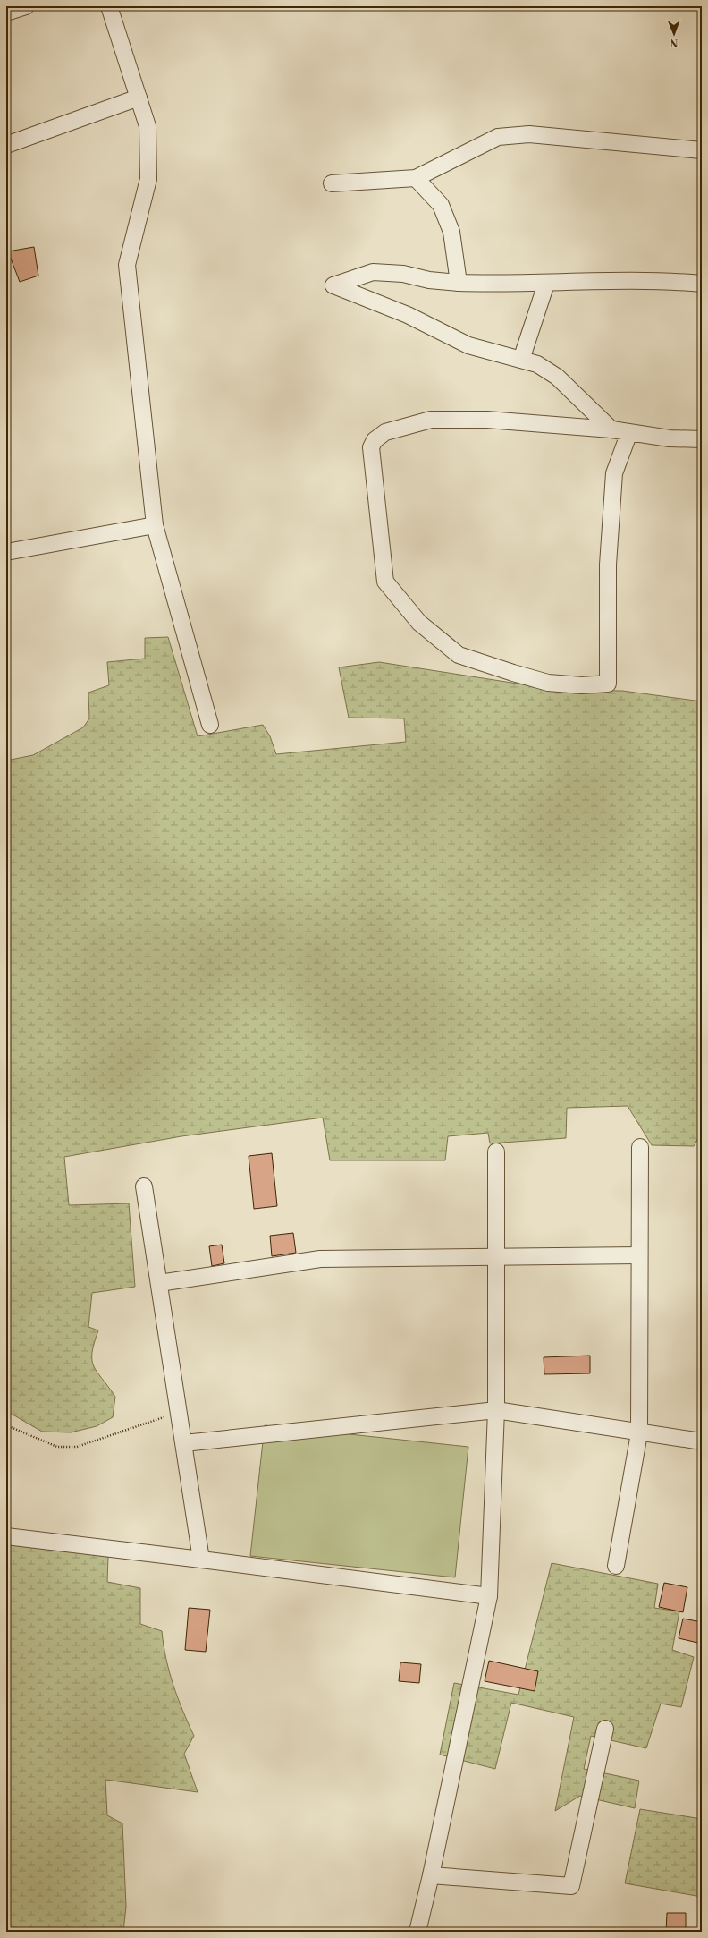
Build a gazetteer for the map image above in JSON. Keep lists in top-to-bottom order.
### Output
{
  "north": "bottom"
}
